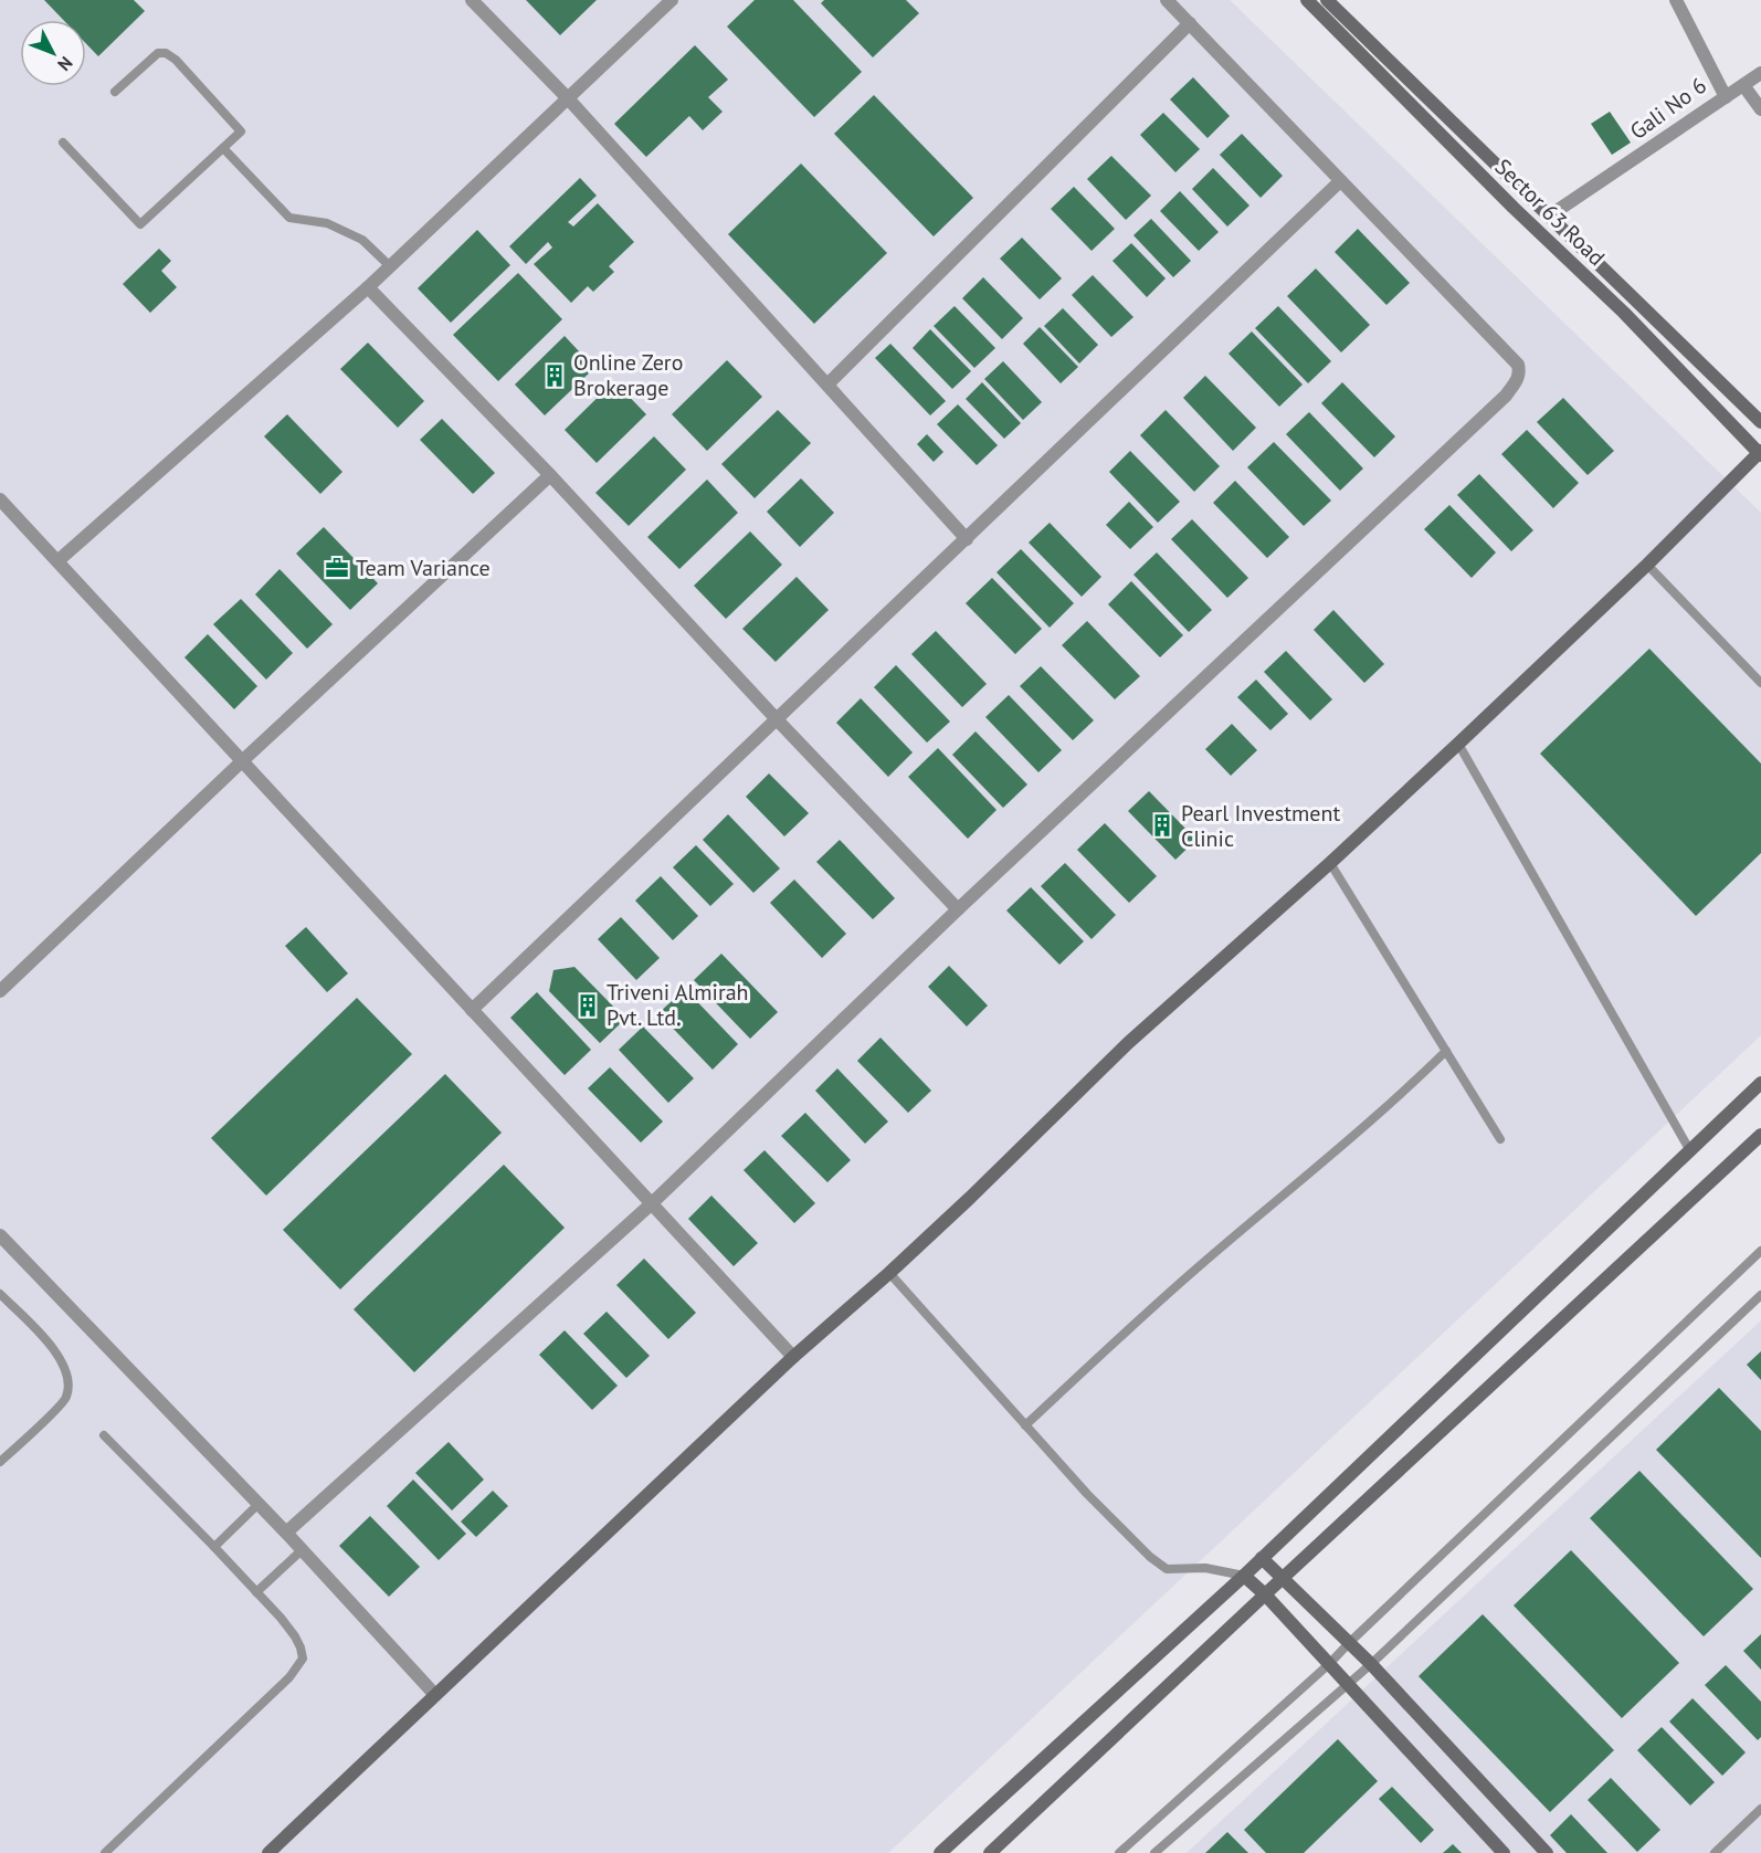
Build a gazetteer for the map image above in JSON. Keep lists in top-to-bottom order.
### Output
{
  "streets": {
    "street": ["Gali No 6", "Sector 63 Road"]
  },
  "crossings": [
    ["Gali No 6", "Sector 63 Road"]
  ],
  "places": {
    "building": ["Online Zero Brokerage", "Pearl Investment Clinic", "Triveni Almirah Pvt. Ltd."],
    "office": ["Team Variance"]
  },
  "north": "bottom right"
}
